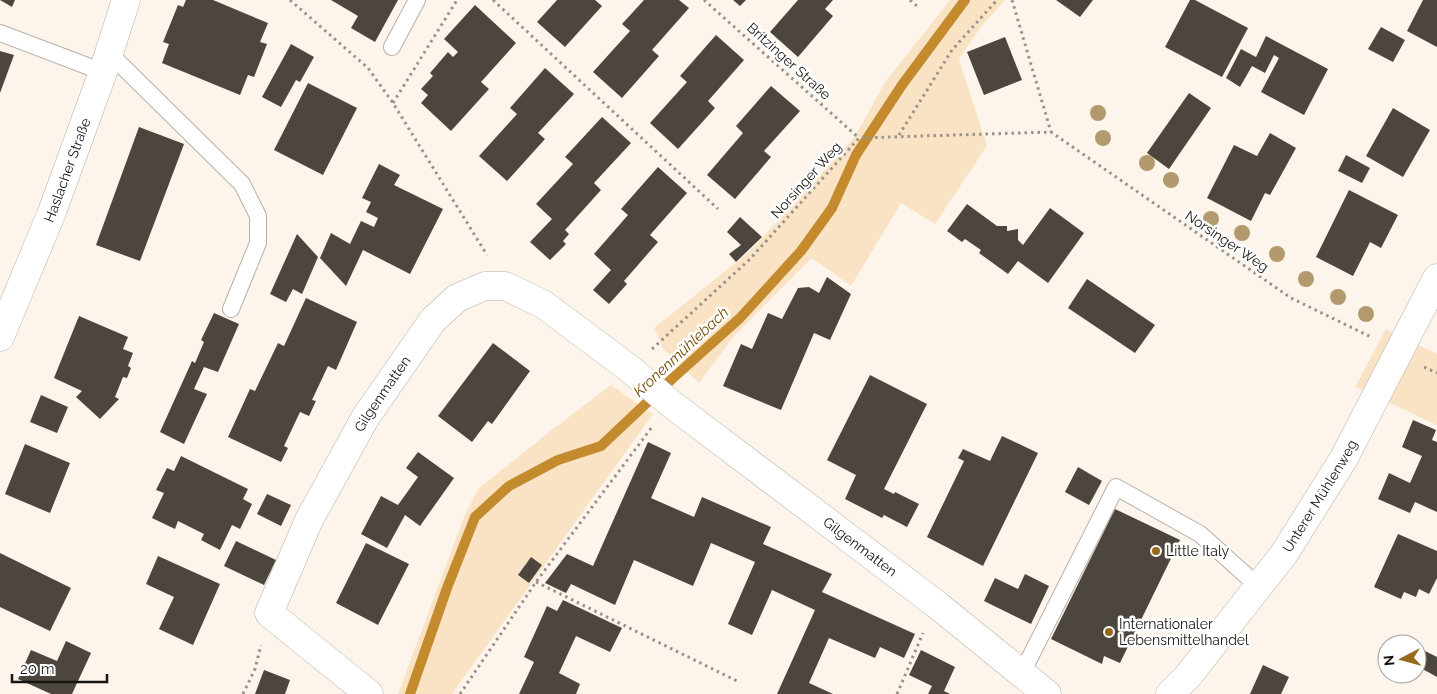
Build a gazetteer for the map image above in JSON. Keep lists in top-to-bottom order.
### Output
{
  "streets": {
    "street": ["Haslacher Straße", "Gilgenmatten", "Unterer Mühlenweg"],
    "path": ["Britzinger Straße", "Norsinger Weg"]
  },
  "crossings": [
    ["Britzinger Straße", "Norsinger Weg"],
    ["Norsinger Weg", "Gilgenmatten"],
    ["Norsinger Weg", "Unterer Mühlenweg"]
  ],
  "water": ["Kronenmühlebach"],
  "places": ["Little Italy", "Internationaler Lebensmittelhandel"],
  "scale_bar": "20 m",
  "north": "left"
}
